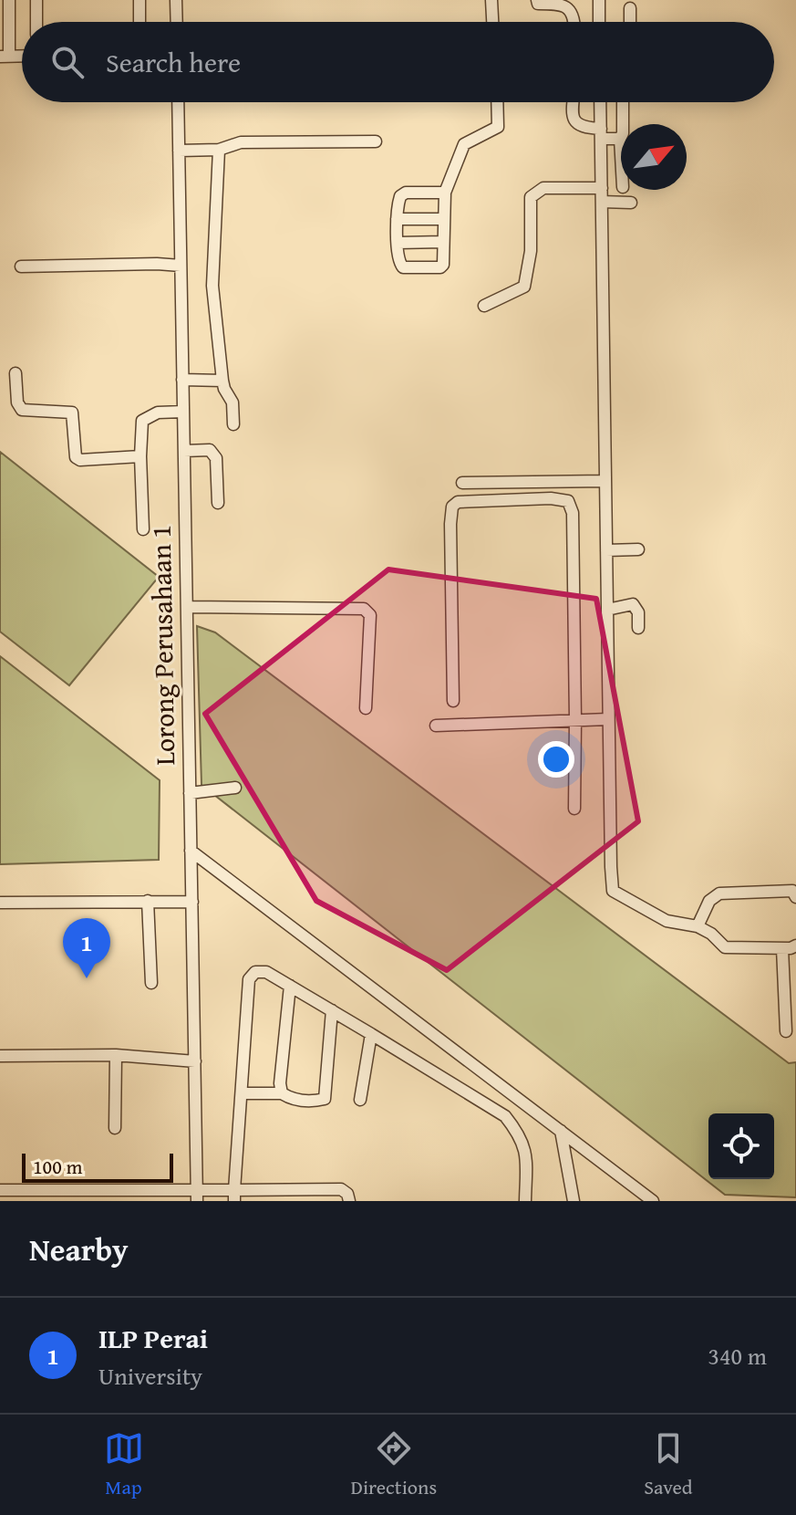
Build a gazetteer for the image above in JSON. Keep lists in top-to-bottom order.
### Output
{
  "streets": {
    "street": ["Lorong Perusahaan 1"]
  },
  "scale_bar": "100 m",
  "north": "top right",
  "page": {
    "search": "Search here",
    "pins": "1",
    "scale": "100 m",
    "heading": "Nearby",
    "list": [
      {
        "mark": "1",
        "name": "ILP Perai",
        "note": "University",
        "value": "340 m"
      }
    ],
    "nav": ["Map", "Directions", "Saved"]
  }
}
